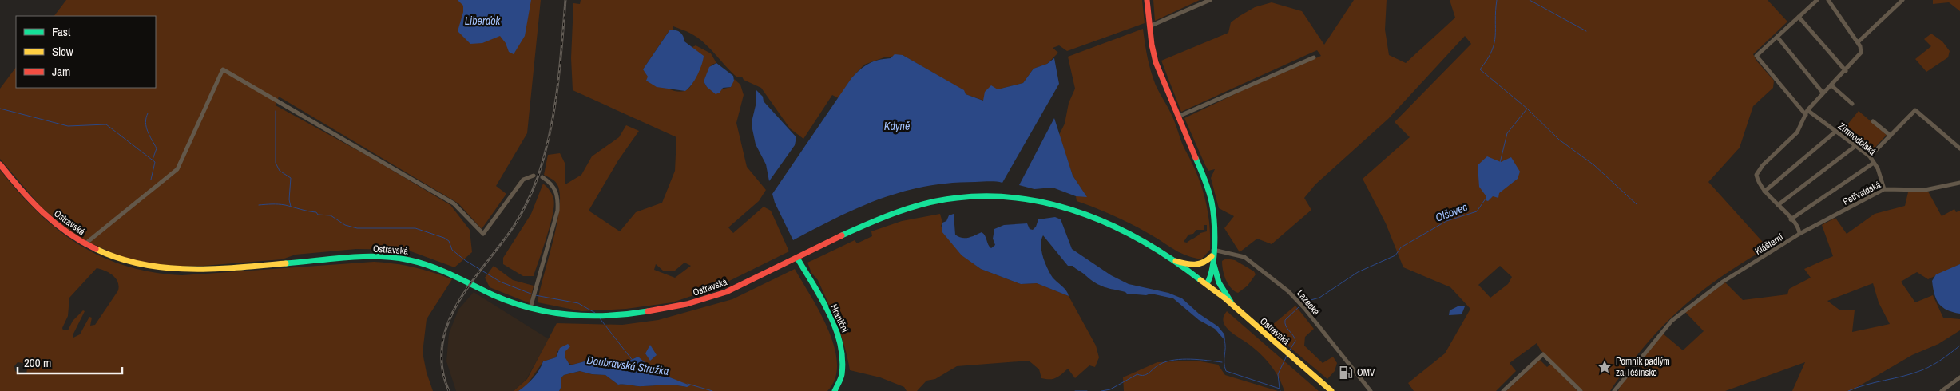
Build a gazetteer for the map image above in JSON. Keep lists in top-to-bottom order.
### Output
{
  "streets": {
    "main road": ["Ostravská", "Hraniční"],
    "street": [
      "Zimnodolská",
      "Petřvaldská",
      "Klášterní",
      "Lazecká"
    ]
  },
  "crossings": [
    ["Zimnodolská", "Petřvaldská"],
    ["Petřvaldská", "Klášterní"],
    ["Ostravská", "Hraniční"]
  ],
  "water": [
    "Liberďok",
    "Kdyně",
    "Olšovec",
    "Doubravská Stružka"
  ],
  "places": {
    "place": ["Pomník padlým za Těšínsko"],
    "fuel station": ["OMV"]
  },
  "legend": ["Fast", "Slow", "Jam"],
  "scale_bar": "200 m"
}
